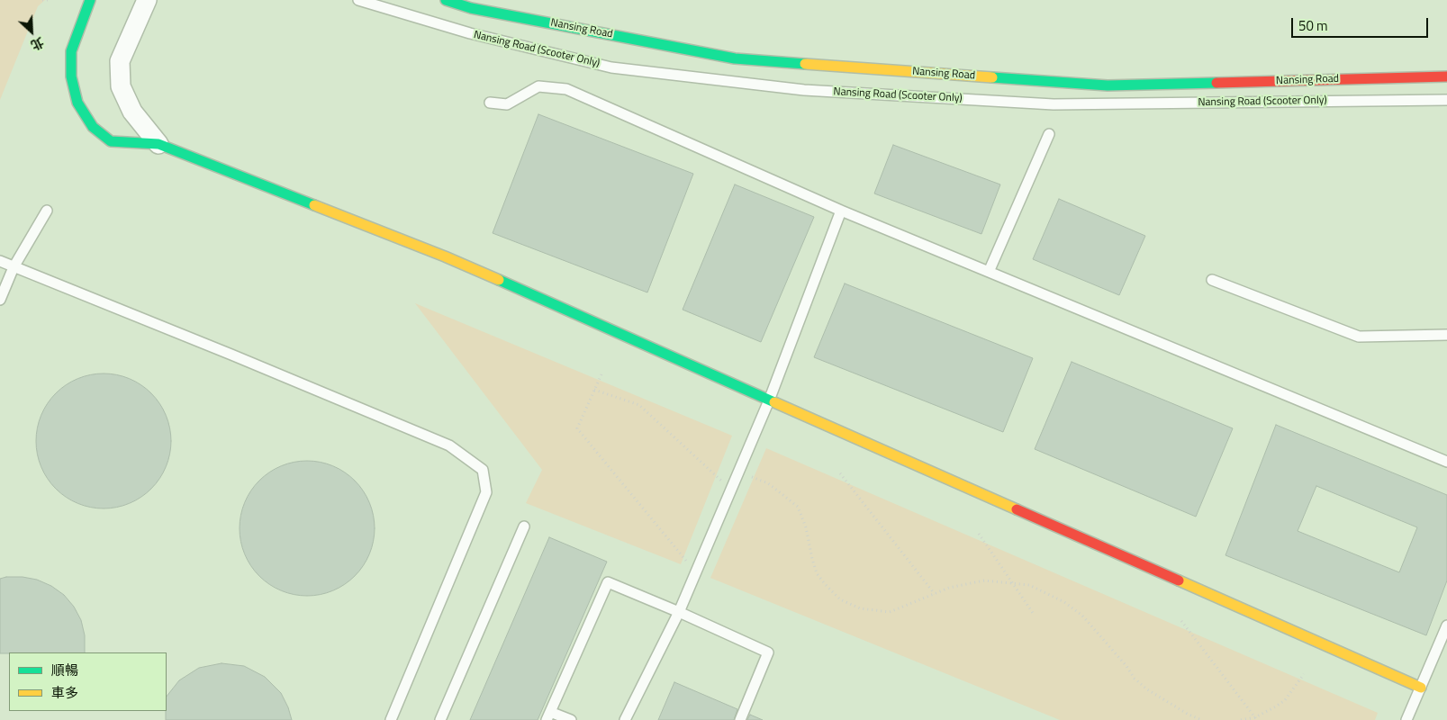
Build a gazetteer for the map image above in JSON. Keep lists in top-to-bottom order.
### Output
{
  "streets": {
    "street": ["Nansing Road"],
    "lane": ["Nansing Road (Scooter Only)"]
  },
  "legend": ["順暢", "車多"],
  "scale_bar": "50 m",
  "north": "bottom right"
}
